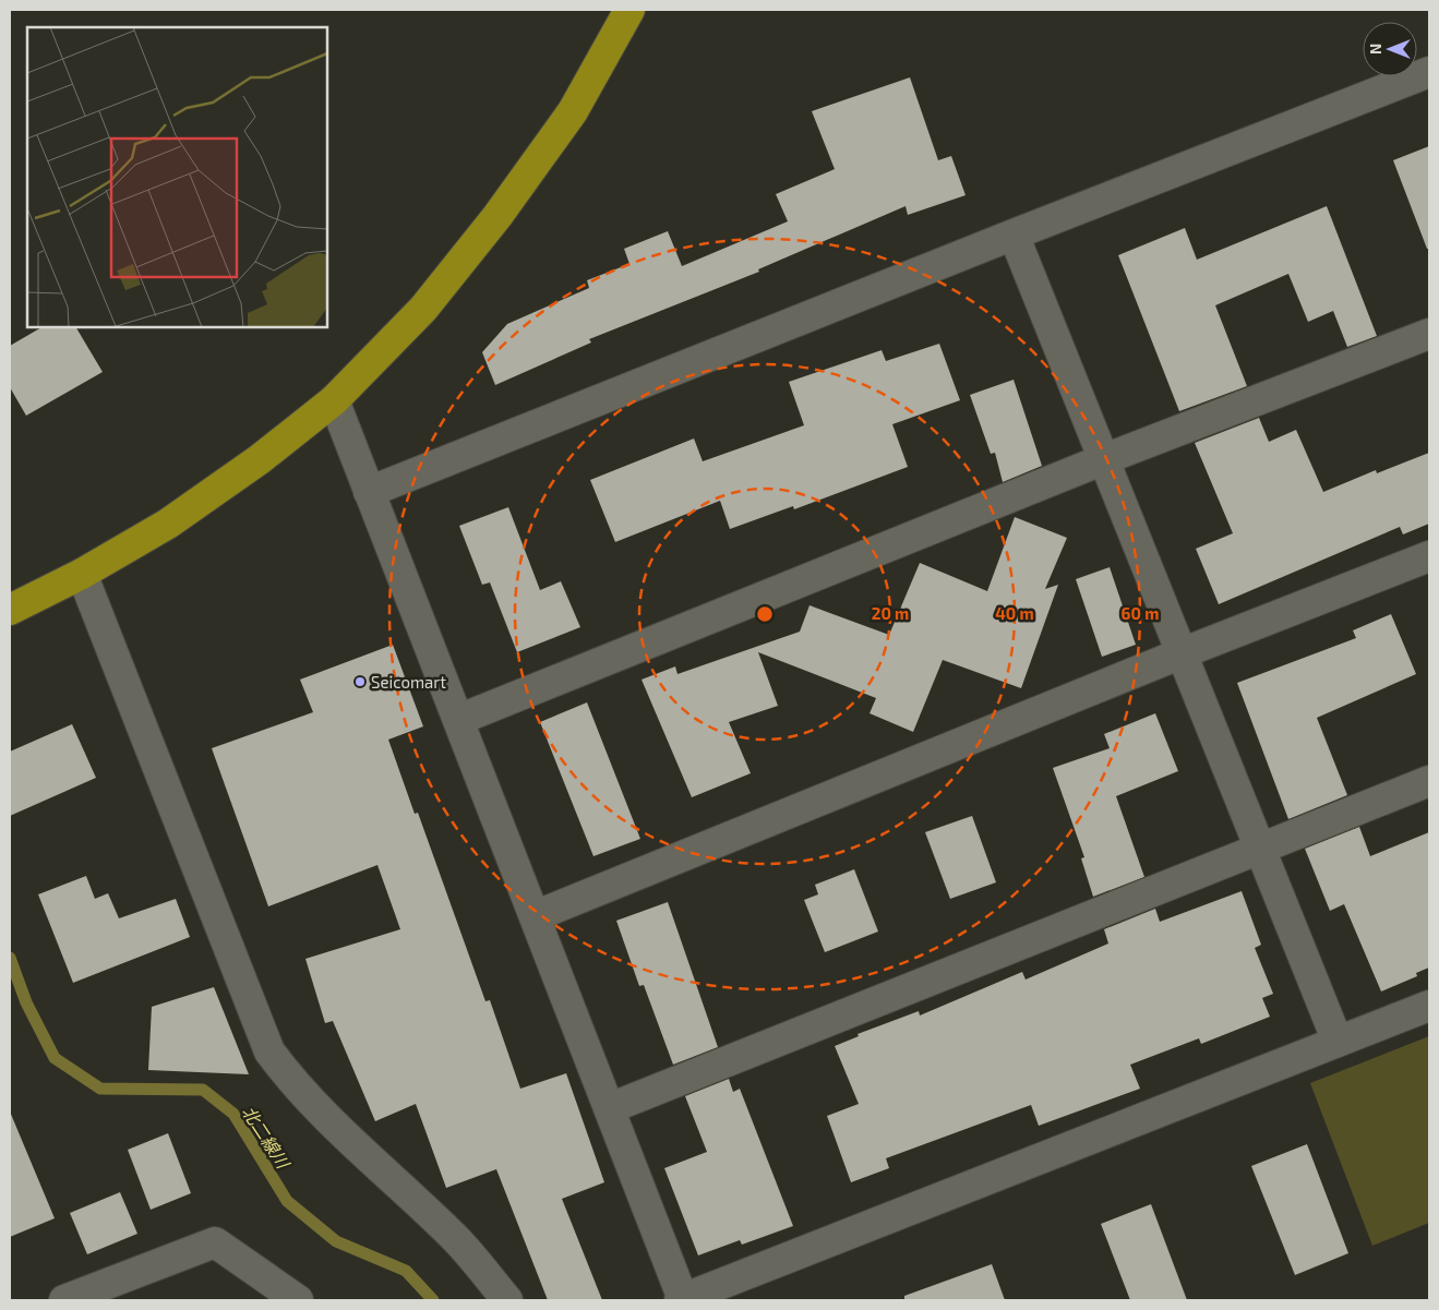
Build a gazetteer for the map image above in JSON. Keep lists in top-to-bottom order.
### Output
{
  "water": ["北二線川"],
  "places": ["Seicomart"],
  "north": "left",
  "rings": ["20 m", "40 m", "60 m"]
}
